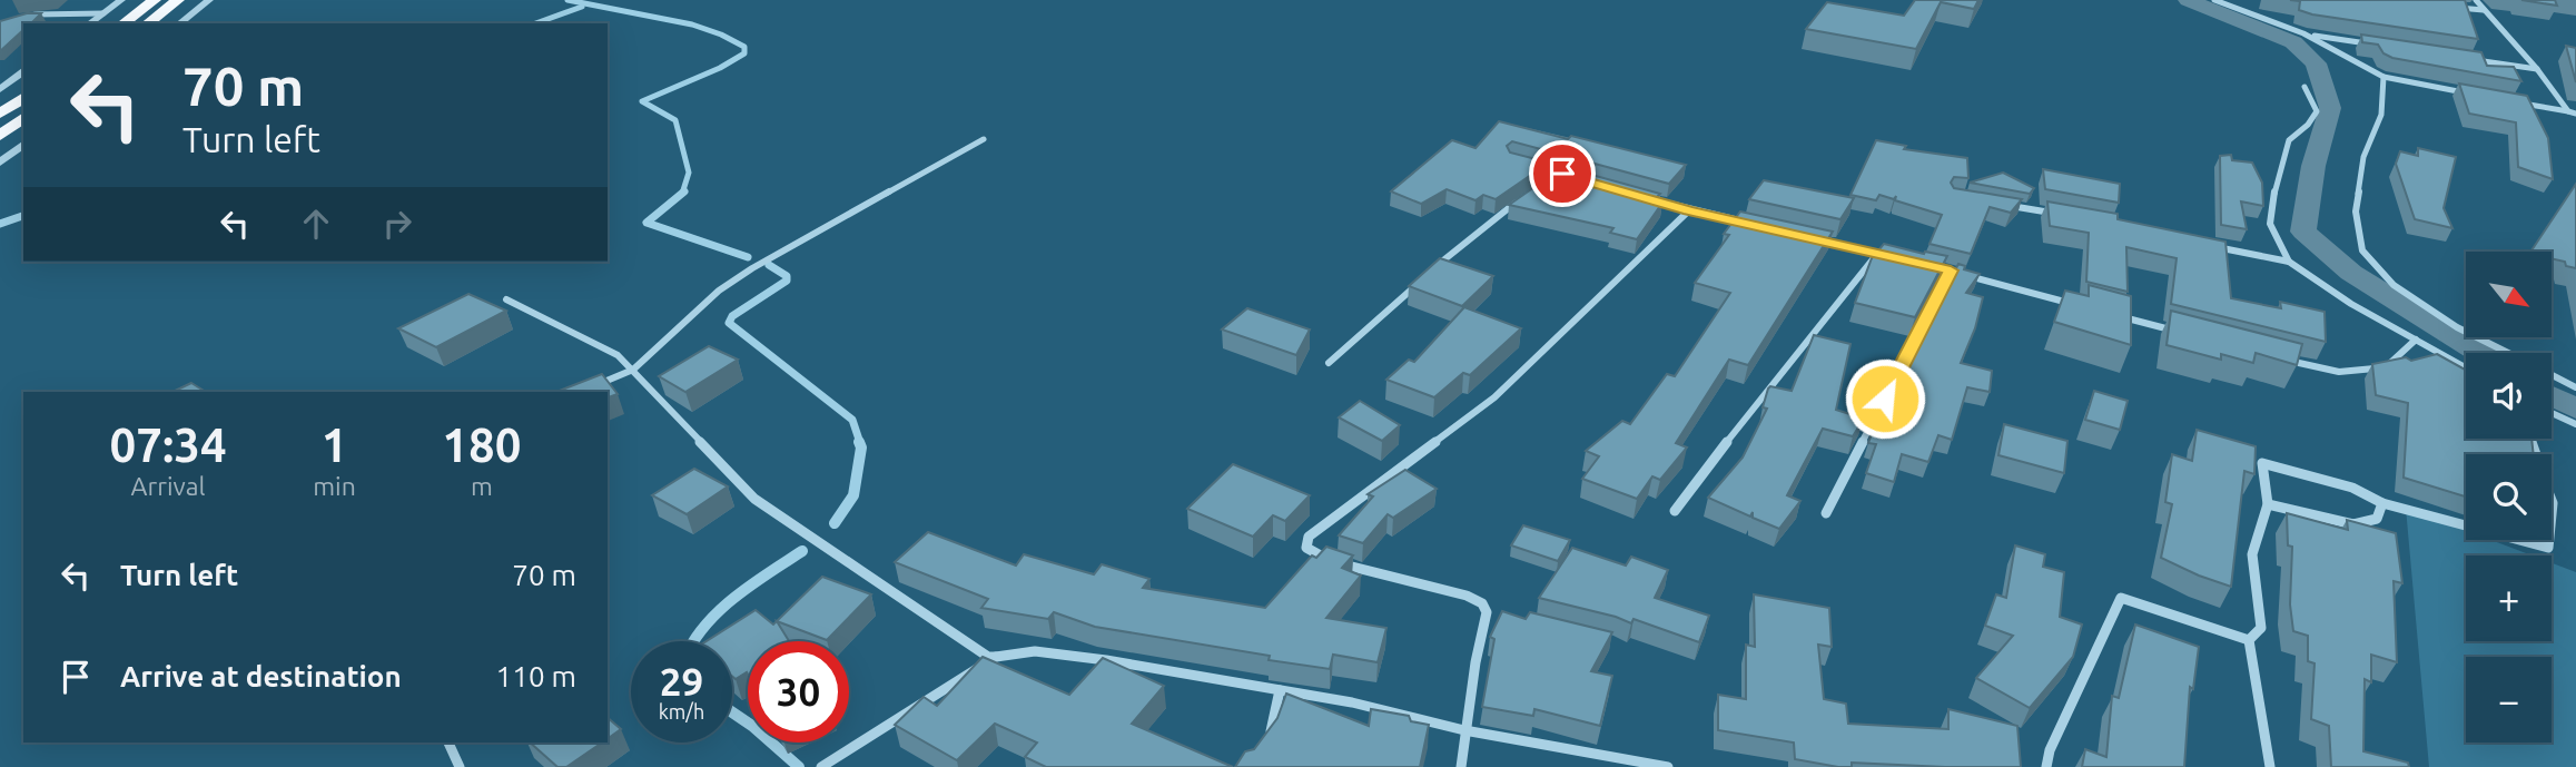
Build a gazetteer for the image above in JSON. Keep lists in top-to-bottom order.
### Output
{
  "north": "bottom right",
  "page": {
    "turn": ["70 m", "Turn left"],
    "map_buttons": ["+", "−"],
    "eta": [
      "07:34",
      "Arrival",
      "1",
      "min",
      "180",
      "m"
    ],
    "list": [
      {
        "name": "Turn left",
        "value": "70 m"
      },
      {
        "name": "Arrive at destination",
        "value": "110 m"
      }
    ],
    "speed": "29 km/h",
    "limit": "30"
  }
}
